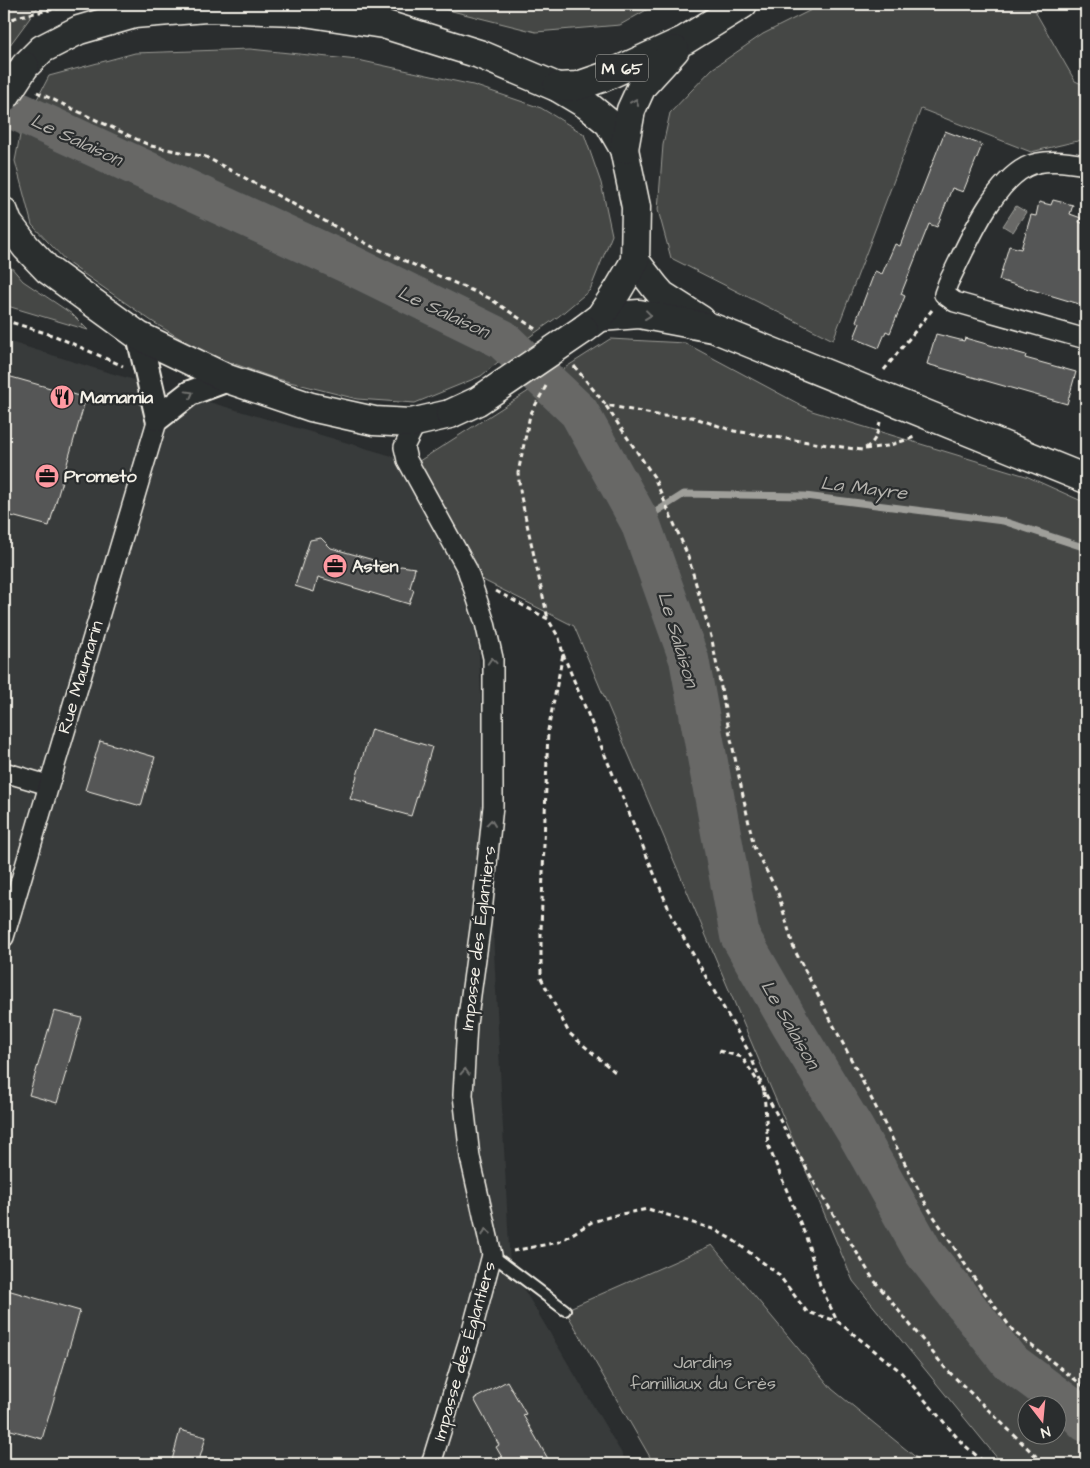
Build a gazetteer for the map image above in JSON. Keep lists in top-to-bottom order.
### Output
{
  "streets": {
    "main road": ["M 65"],
    "street": ["Rue Maumarin", "Impasse des Églantiers"]
  },
  "one_way": ["Impasse des Églantiers"],
  "water": ["Le Salaison", "La Mayre"],
  "parks": ["Jardins familliaux du Crès"],
  "places": {
    "restaurant": ["Mamamia"],
    "office": ["Prometo", "Asten"]
  },
  "north": "bottom"
}
